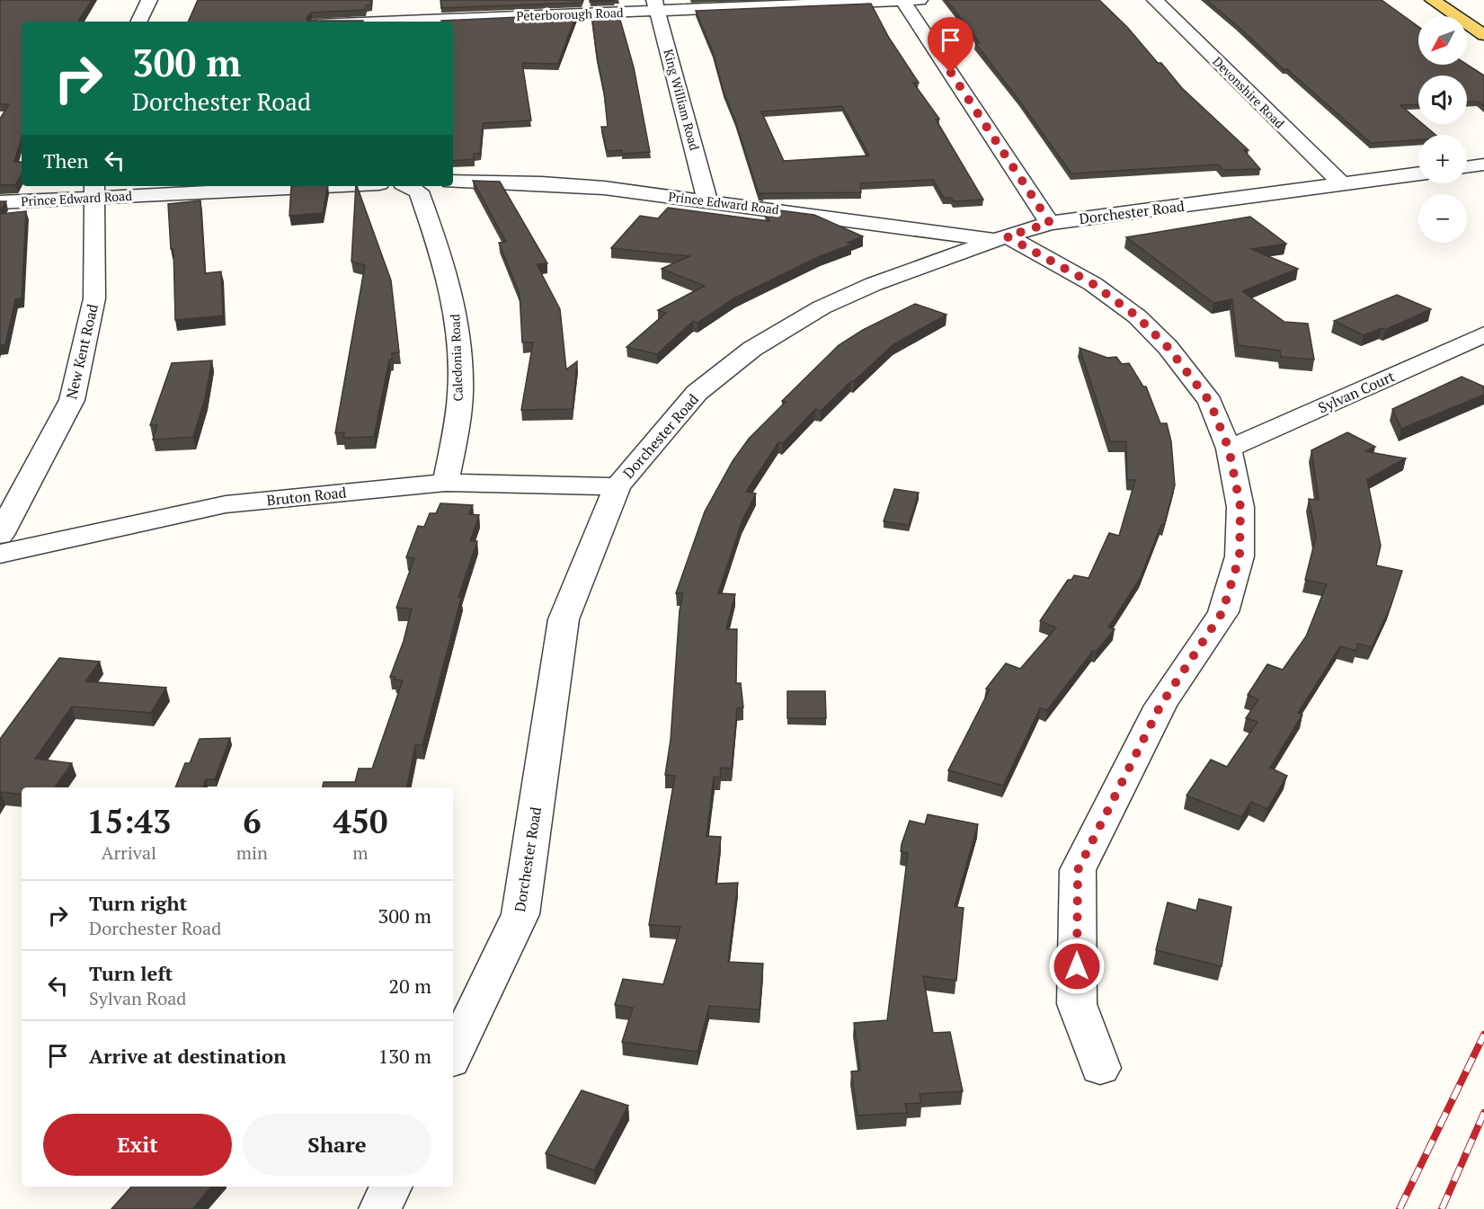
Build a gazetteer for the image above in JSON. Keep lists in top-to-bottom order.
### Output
{
  "streets": {
    "street": [
      "Peterborough Road",
      "Devonshire Road",
      "King William Road",
      "Prince Edward Road",
      "Dorchester Road",
      "New Kent Road",
      "Caledonia Road",
      "Sylvan Court",
      "Bruton Road"
    ]
  },
  "crossings": [
    ["Peterborough Road", "King William Road"],
    ["Devonshire Road", "Dorchester Road"],
    ["King William Road", "Prince Edward Road"],
    ["Prince Edward Road", "Dorchester Road"],
    ["Prince Edward Road", "New Kent Road"],
    ["Dorchester Road", "Bruton Road"],
    ["Caledonia Road", "Bruton Road"]
  ],
  "north": "bottom left",
  "page": {
    "map_buttons": ["+", "−"],
    "turn": ["300 m", "Dorchester Road"],
    "then": "Then",
    "eta": [
      "15:43",
      "Arrival",
      "6",
      "min",
      "450",
      "m"
    ],
    "list": [
      {
        "name": "Turn right",
        "note": "Dorchester Road",
        "value": "300 m"
      },
      {
        "name": "Turn left",
        "note": "Sylvan Road",
        "value": "20 m"
      },
      {
        "name": "Arrive at destination",
        "value": "130 m"
      }
    ],
    "buttons": ["Exit", "Share"]
  }
}
